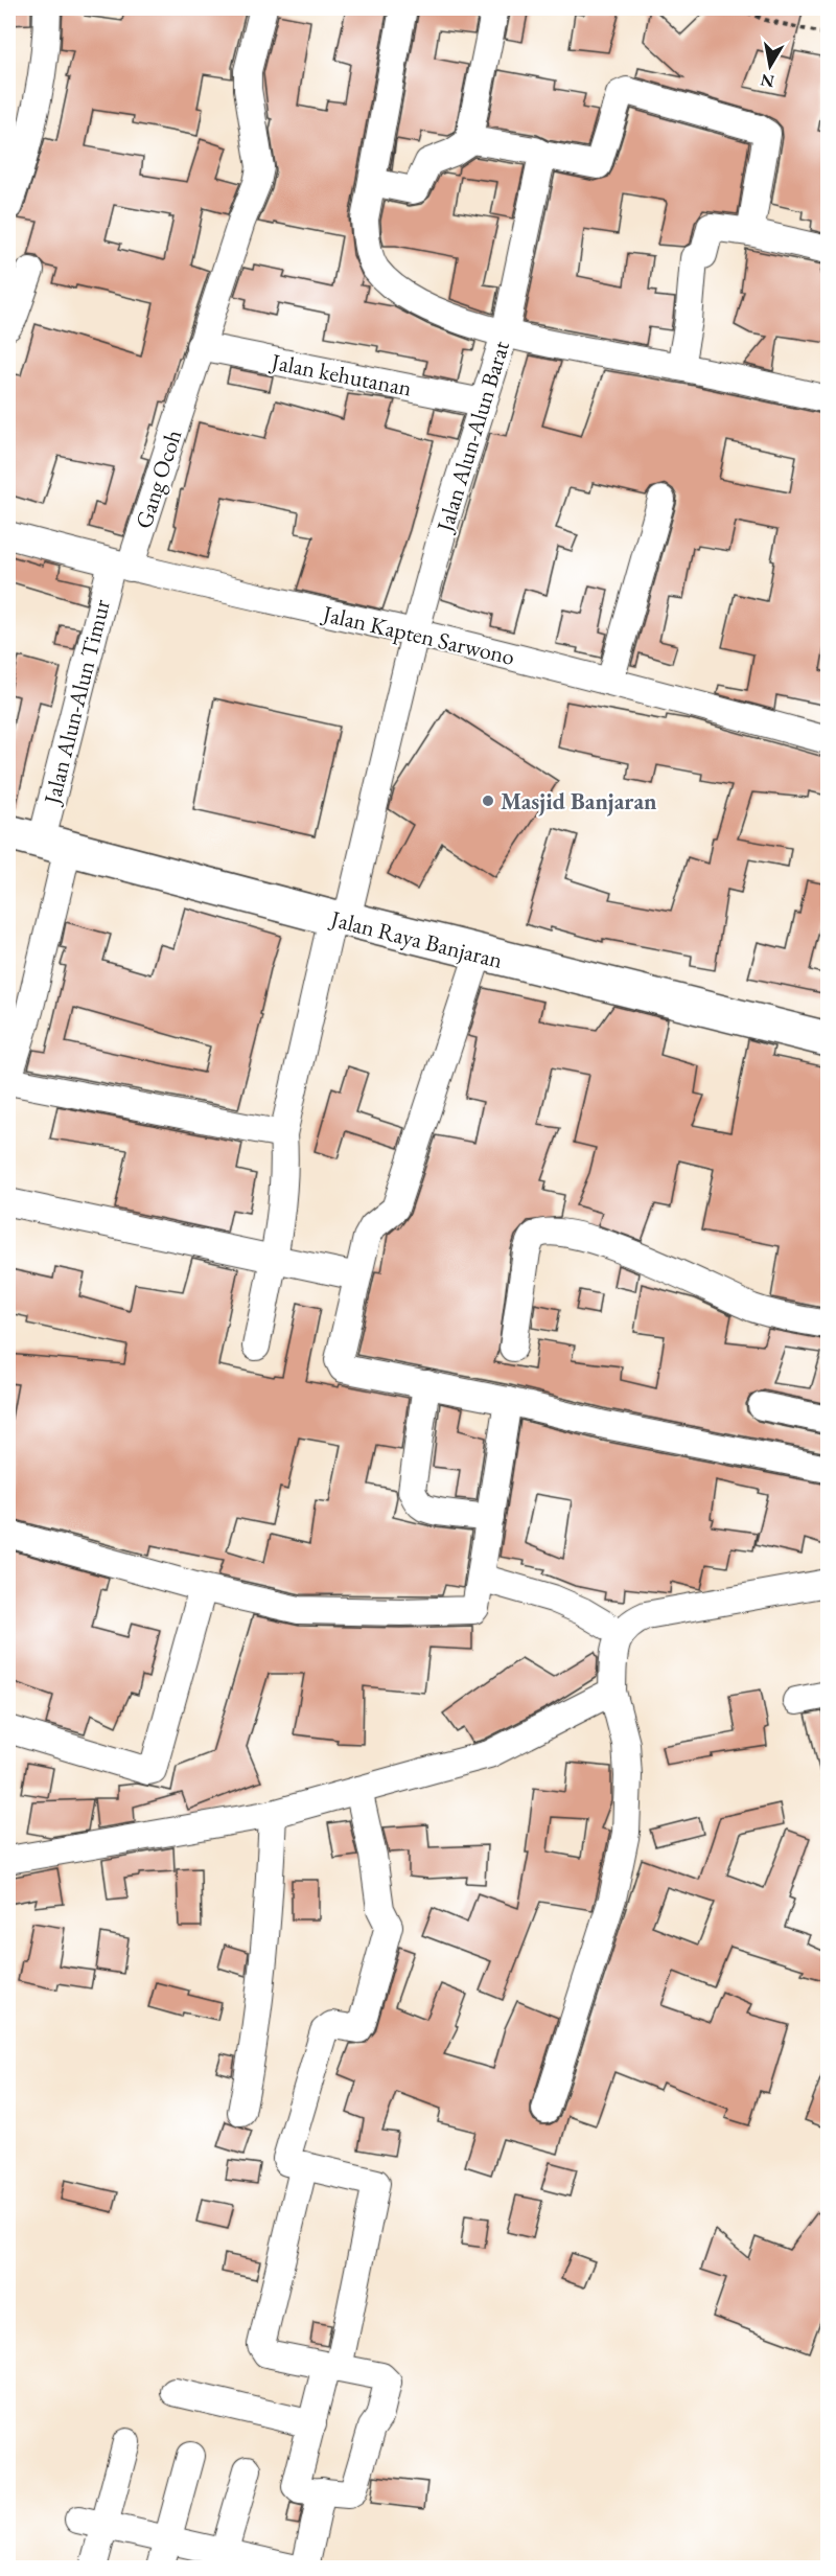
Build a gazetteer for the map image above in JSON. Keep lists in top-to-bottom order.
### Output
{
  "streets": {
    "main road": ["Jalan Raya Banjaran"],
    "street": [
      "Jalan kehutanan",
      "Jalan Alun-Alun Barat",
      "Gang Ocoh",
      "Jalan Kapten Sarwono",
      "Jalan Alun-Alun Timur"
    ]
  },
  "crossings": [
    ["Jalan kehutanan", "Jalan Alun-Alun Barat"],
    ["Jalan kehutanan", "Gang Ocoh"],
    ["Jalan Alun-Alun Barat", "Jalan Kapten Sarwono"],
    ["Jalan Alun-Alun Barat", "Jalan Raya Banjaran"],
    ["Gang Ocoh", "Jalan Kapten Sarwono"],
    ["Gang Ocoh", "Jalan Alun-Alun Timur"],
    ["Jalan Kapten Sarwono", "Jalan Alun-Alun Timur"],
    ["Jalan Alun-Alun Timur", "Jalan Raya Banjaran"]
  ],
  "places": ["Masjid Banjaran"],
  "north": "bottom"
}
